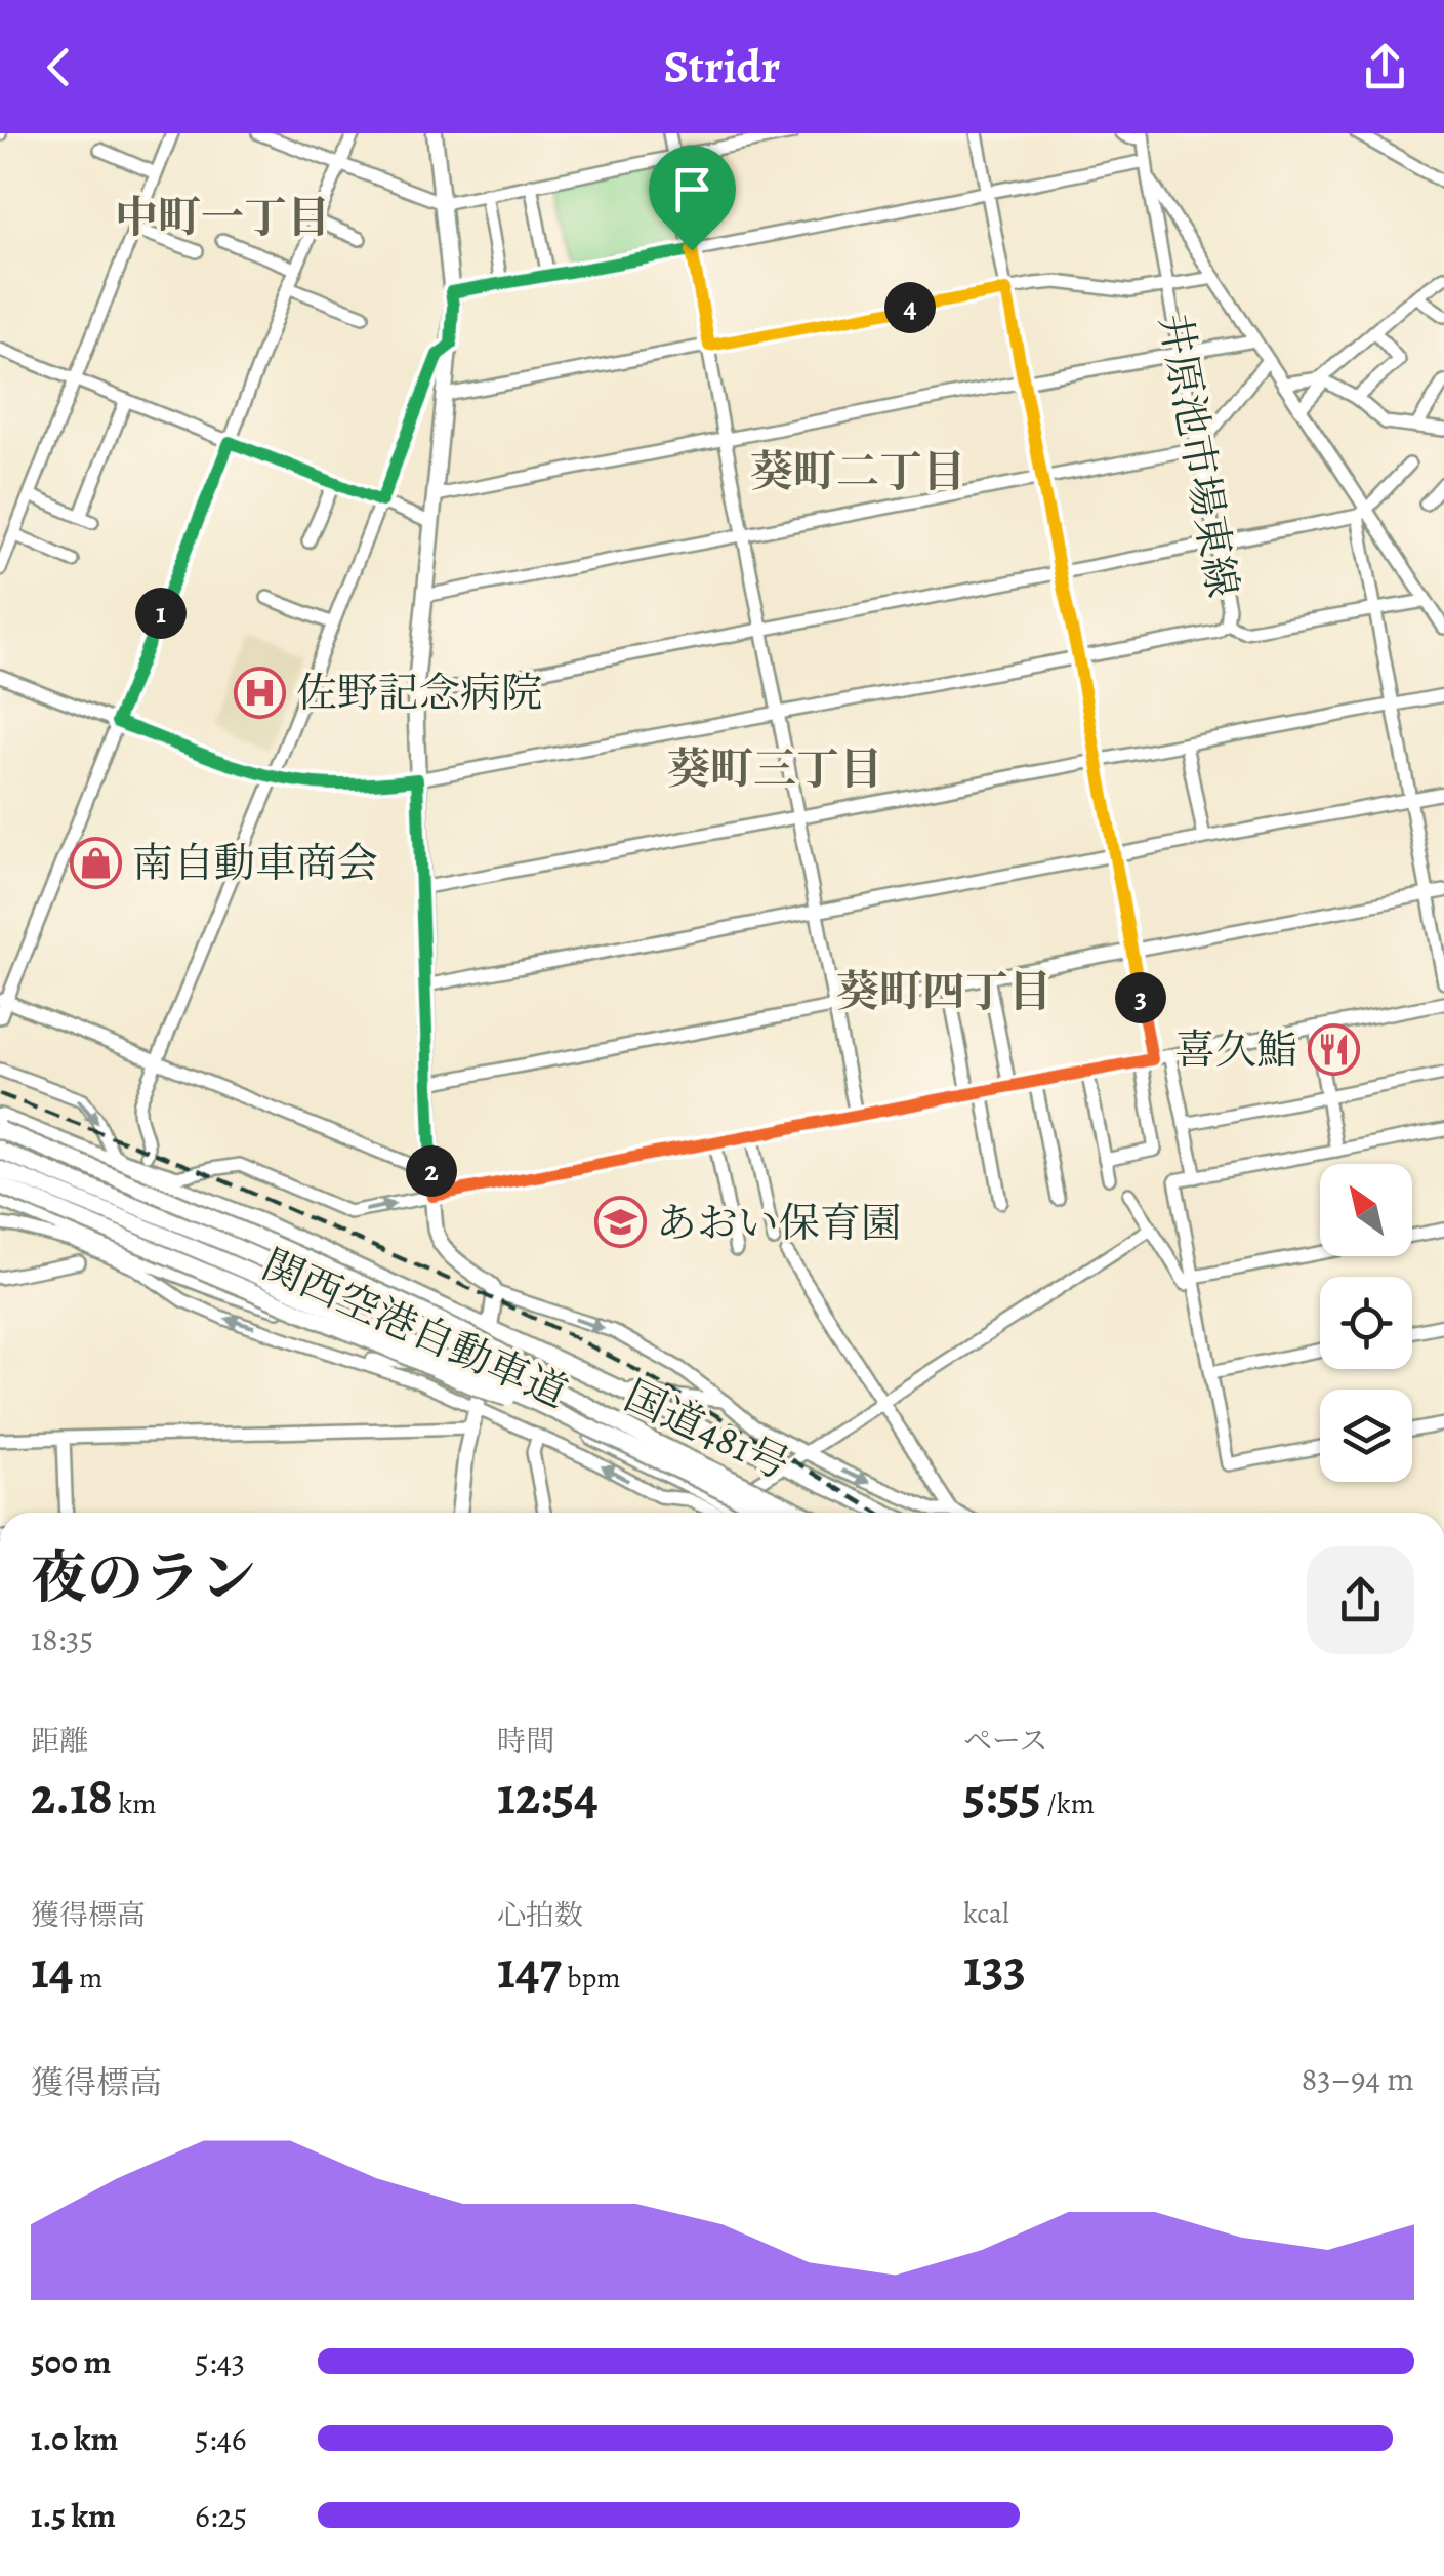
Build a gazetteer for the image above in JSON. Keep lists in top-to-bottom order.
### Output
{
  "streets": {
    "highway": ["関西空港自動車道", "国道481号"],
    "street": ["井原池市場東線"]
  },
  "districts": [
    "中町一丁目",
    "葵町二丁目",
    "葵町三丁目",
    "葵町四丁目"
  ],
  "places": {
    "hospital": ["佐野記念病院"],
    "shop": ["南自動車商会"],
    "restaurant": ["喜久鮨"],
    "school or university": ["あおい保育園"]
  },
  "north": "top left",
  "page": {
    "header": "Stridr",
    "pins": [
      "4",
      "1",
      "3",
      "2"
    ],
    "heading": ["夜のラン", "18:35"],
    "stats": [
      ["距離", "2.18 km"],
      ["時間", "12:54"],
      ["ペース", "5:55 /km"],
      ["獲得標高", "14 m"],
      ["心拍数", "147 bpm"],
      ["kcal", "133"]
    ],
    "chart": ["獲得標高", "83–94 m"],
    "list": [
      {
        "name": "500 m",
        "note": "5:43"
      },
      {
        "name": "1.0 km",
        "note": "5:46"
      },
      {
        "name": "1.5 km",
        "note": "6:25"
      }
    ]
  }
}
